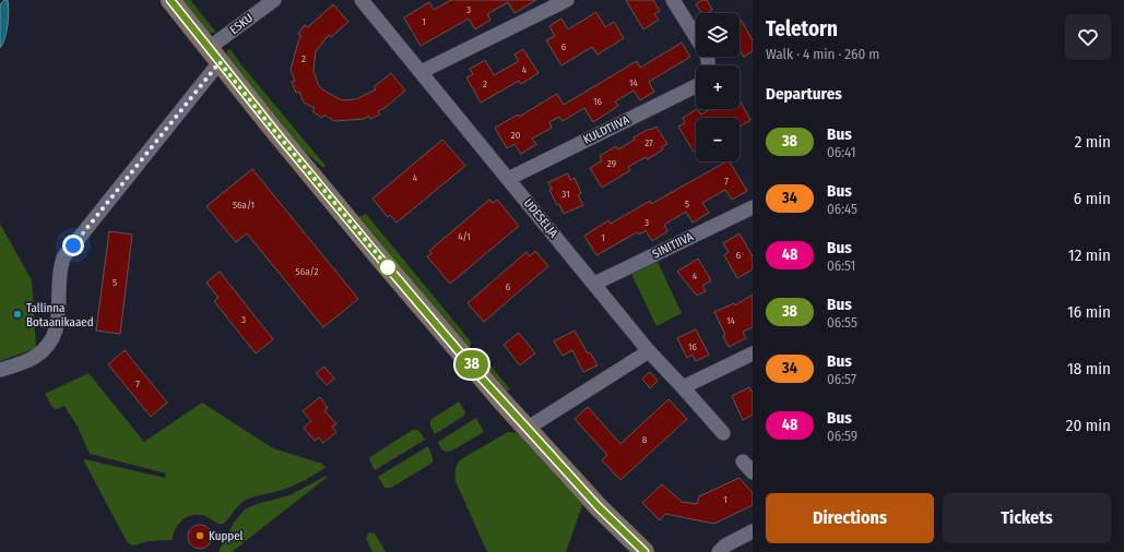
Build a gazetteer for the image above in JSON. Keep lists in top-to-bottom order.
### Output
{
  "streets": {
    "street": [
      "ESKU",
      "KULDTIIVA",
      "UDESELJA",
      "SINITIIVA"
    ]
  },
  "crossings": [
    ["KULDTIIVA", "UDESELJA"],
    ["UDESELJA", "SINITIIVA"]
  ],
  "places": ["Tallinna Botaanikaaed", "Kuppel"],
  "lines": ["bus line 38"],
  "house_numbers": [
    "3",
    "1",
    "6",
    "2",
    "4",
    "14",
    "2",
    "16",
    "20",
    "27",
    "29",
    "4",
    "7",
    "31",
    "5",
    "56a/1",
    "3",
    "4/1",
    "1",
    "6",
    "56a/2",
    "4",
    "5",
    "6",
    "3",
    "14",
    "16",
    "7",
    "8",
    "1"
  ],
  "page": {
    "on_map": "38",
    "heading": [
      ["Teletorn", "Walk · 4 min · 260 m"],
      "Departures"
    ],
    "map_buttons": ["+", "−"],
    "list": [
      {
        "mark": "38",
        "name": "Bus",
        "note": "06:41",
        "value": "2 min"
      },
      {
        "mark": "34",
        "name": "Bus",
        "note": "06:45",
        "value": "6 min"
      },
      {
        "mark": "48",
        "name": "Bus",
        "note": "06:51",
        "value": "12 min"
      },
      {
        "mark": "38",
        "name": "Bus",
        "note": "06:55",
        "value": "16 min"
      },
      {
        "mark": "34",
        "name": "Bus",
        "note": "06:57",
        "value": "18 min"
      },
      {
        "mark": "48",
        "name": "Bus",
        "note": "06:59",
        "value": "20 min"
      }
    ],
    "buttons": ["Directions", "Tickets"]
  }
}
